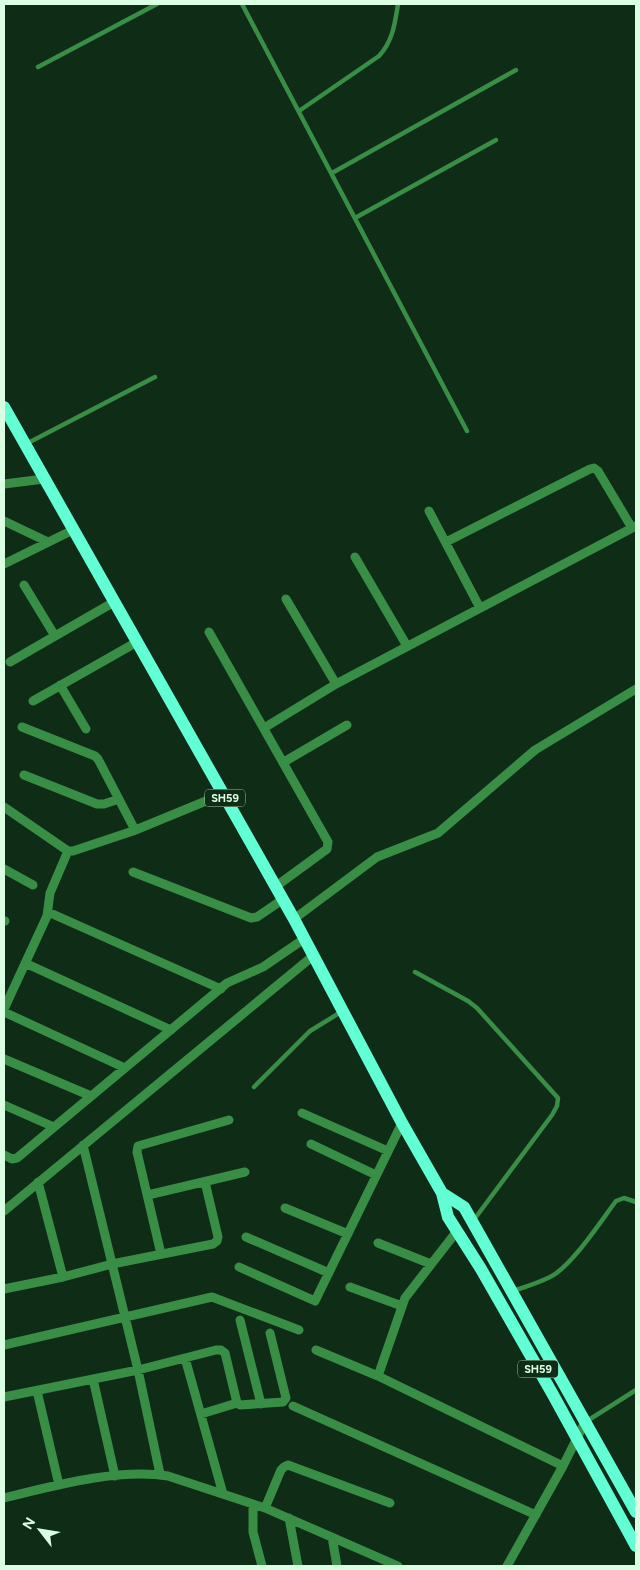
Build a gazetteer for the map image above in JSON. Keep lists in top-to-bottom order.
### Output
{
  "streets": {
    "main road": ["SH59"]
  },
  "north": "top left"
}
